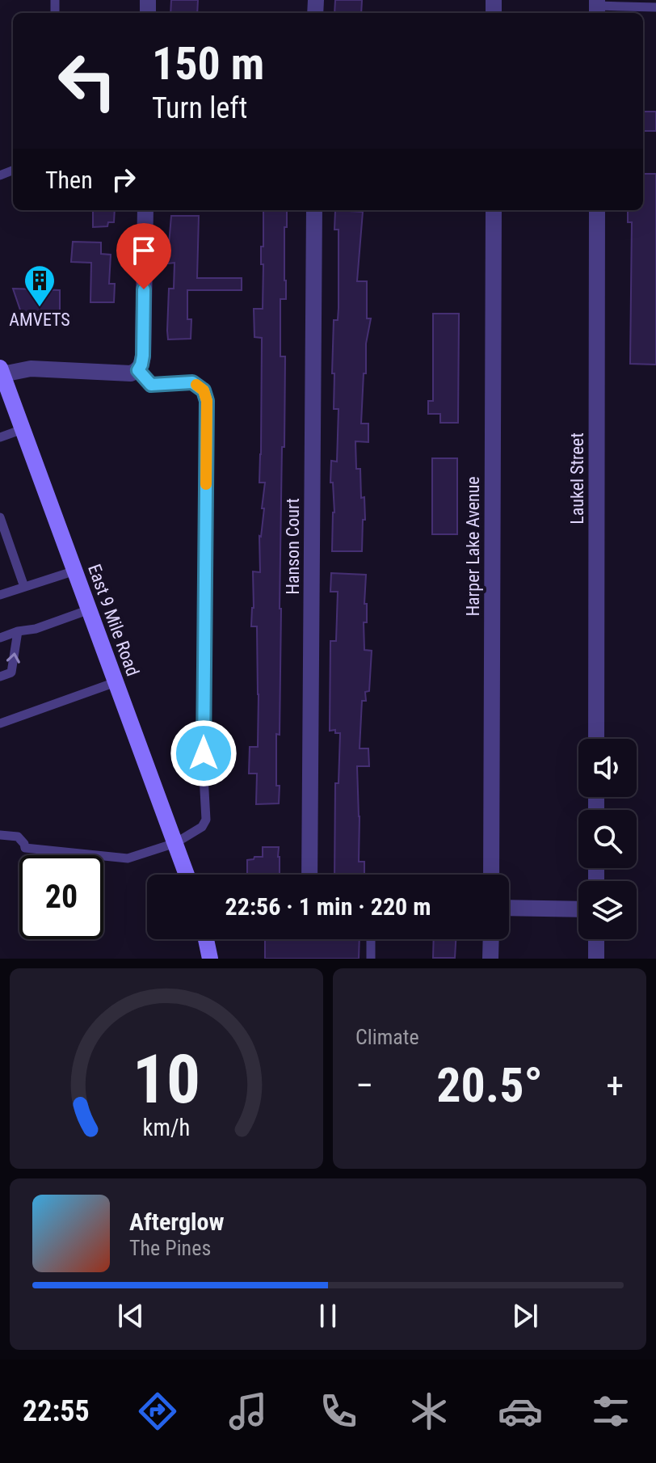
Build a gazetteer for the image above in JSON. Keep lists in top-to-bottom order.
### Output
{
  "streets": {
    "main road": ["East 9 Mile Road"],
    "street": ["Laukel Street", "Hanson Court", "Harper Lake Avenue"]
  },
  "places": {
    "building": ["AMVETS"]
  },
  "page": {
    "turn": ["150 m", "Turn left"],
    "then": "Then",
    "limit": "20",
    "trip": "22:56 · 1 min · 220 m",
    "tile": "Climate",
    "heat": ["−", "20.5°", "+"],
    "song": ["Afterglow", "The Pines"],
    "tabs": "22:55",
    "gauge": ["10", "km/h"]
  }
}
